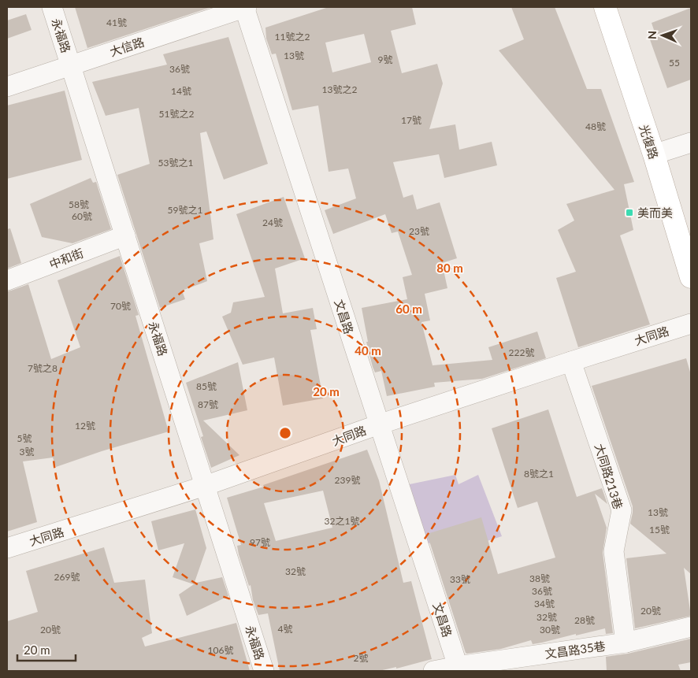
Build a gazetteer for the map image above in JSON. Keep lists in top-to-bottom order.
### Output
{
  "streets": {
    "main road": ["光復路"],
    "street": [
      "永福路",
      "大信路",
      "中和街",
      "文昌路",
      "大同路",
      "大同路213巷",
      "文昌路35巷"
    ]
  },
  "crossings": [
    ["永福路", "大信路"],
    ["永福路", "中和街"],
    ["永福路", "大同路"],
    ["大信路", "文昌路"],
    ["文昌路", "大同路"],
    ["文昌路", "文昌路35巷"],
    ["大同路", "大同路213巷"],
    ["大同路213巷", "文昌路35巷"]
  ],
  "places": {
    "transit": ["美而美"]
  },
  "house_numbers": [
    "41號",
    "11號之2",
    "13號",
    "9號",
    "55",
    "36號",
    "13號之2",
    "14號",
    "51號之2",
    "17號",
    "48號",
    "53號之1",
    "58號",
    "59號之1",
    "60號",
    "24號",
    "23號",
    "70號",
    "222號",
    "7號之8",
    "85號",
    "87號",
    "12號",
    "5號",
    "3號",
    "8號之1",
    "239號",
    "13號",
    "32之1號",
    "15號",
    "97號",
    "32號",
    "269號",
    "38號",
    "33號",
    "36號",
    "34號",
    "20號",
    "32號",
    "28號",
    "4號",
    "20號",
    "30號",
    "106號",
    "2號"
  ],
  "scale_bar": "20 m",
  "north": "left",
  "rings": [
    "80 m",
    "60 m",
    "40 m",
    "20 m"
  ]
}
